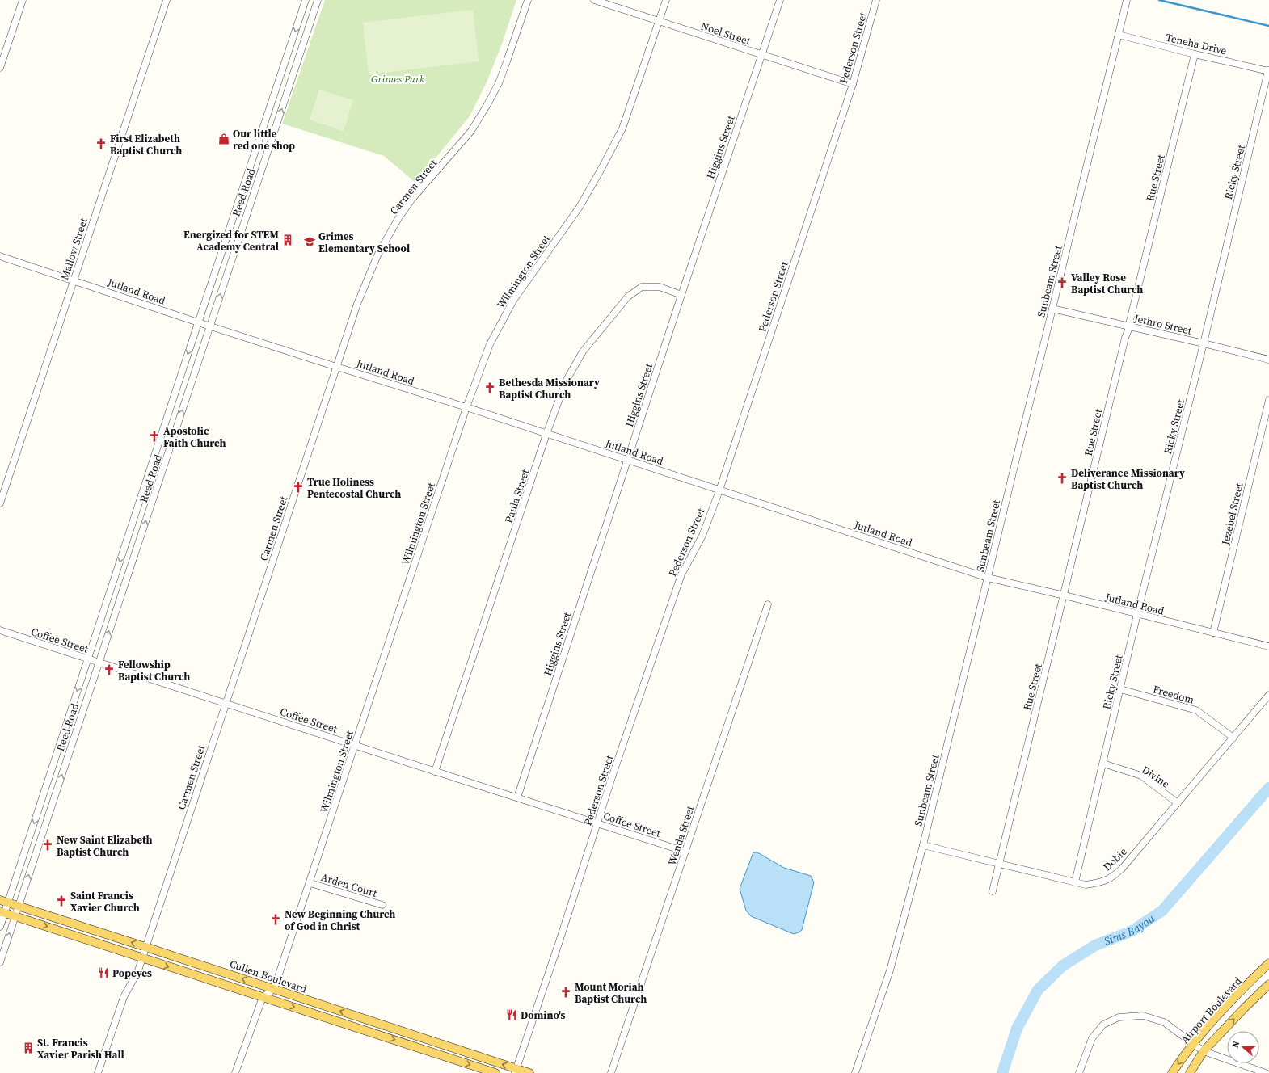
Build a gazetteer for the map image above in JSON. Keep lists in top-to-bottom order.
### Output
{
  "streets": {
    "main road": ["Cullen Boulevard", "Airport Boulevard"],
    "street": [
      "Noel Street",
      "Teneha Drive",
      "Pederson Street",
      "Higgins Street",
      "Ricky Street",
      "Rue Street",
      "Carmen Street",
      "Reed Road",
      "Mallow Street",
      "Wilmington Street",
      "Sunbeam Street",
      "Jutland Road",
      "Jethro Street",
      "Paula Street",
      "Jezebel Street",
      "Coffee Street",
      "Freedom",
      "Divine",
      "Wenda Street",
      "Dobie",
      "Arden Court"
    ]
  },
  "crossings": [
    ["Noel Street", "Pederson Street"],
    ["Noel Street", "Higgins Street"],
    ["Noel Street", "Wilmington Street"],
    ["Teneha Drive", "Ricky Street"],
    ["Teneha Drive", "Rue Street"],
    ["Teneha Drive", "Sunbeam Street"],
    ["Pederson Street", "Jutland Road"],
    ["Pederson Street", "Coffee Street"],
    ["Pederson Street", "Cullen Boulevard"],
    ["Higgins Street", "Jutland Road"],
    ["Higgins Street", "Paula Street"],
    ["Higgins Street", "Coffee Street"],
    ["Ricky Street", "Jutland Road"],
    ["Ricky Street", "Jethro Street"],
    ["Ricky Street", "Freedom"],
    ["Ricky Street", "Divine"],
    ["Ricky Street", "Dobie"],
    ["Rue Street", "Jutland Road"],
    ["Rue Street", "Jethro Street"],
    ["Rue Street", "Dobie"],
    ["Carmen Street", "Jutland Road"],
    ["Carmen Street", "Coffee Street"],
    ["Carmen Street", "Cullen Boulevard"],
    ["Reed Road", "Jutland Road"],
    ["Reed Road", "Coffee Street"],
    ["Reed Road", "Cullen Boulevard"],
    ["Mallow Street", "Jutland Road"],
    ["Wilmington Street", "Jutland Road"],
    ["Wilmington Street", "Coffee Street"],
    ["Wilmington Street", "Arden Court"],
    ["Wilmington Street", "Cullen Boulevard"],
    ["Sunbeam Street", "Jutland Road"],
    ["Sunbeam Street", "Jethro Street"],
    ["Sunbeam Street", "Dobie"],
    ["Jutland Road", "Paula Street"],
    ["Jutland Road", "Jezebel Street"],
    ["Paula Street", "Coffee Street"],
    ["Coffee Street", "Wenda Street"],
    ["Freedom", "Dobie"],
    ["Divine", "Dobie"]
  ],
  "water": ["Sims Bayou"],
  "parks": ["Grimes Park"],
  "places": {
    "shop": ["Our little red one shop"],
    "church": [
      "First Elizabeth Baptist Church",
      "Valley Rose Baptist Church",
      "Bethesda Missionary Baptist Church",
      "Apostolic Faith Church",
      "Deliverance Missionary Baptist Church",
      "True Holiness Pentecostal Church",
      "Fellowship Baptist Church",
      "New Saint Elizabeth Baptist Church",
      "Saint Francis Xavier Church",
      "New Beginning Church of God in Christ",
      "Mount Moriah Baptist Church"
    ],
    "building": ["Energized for STEM Academy Central", "St. Francis Xavier Parish Hall"],
    "school or university": ["Grimes Elementary School"],
    "restaurant": ["Popeyes", "Domino's"]
  },
  "north": "left"
}
